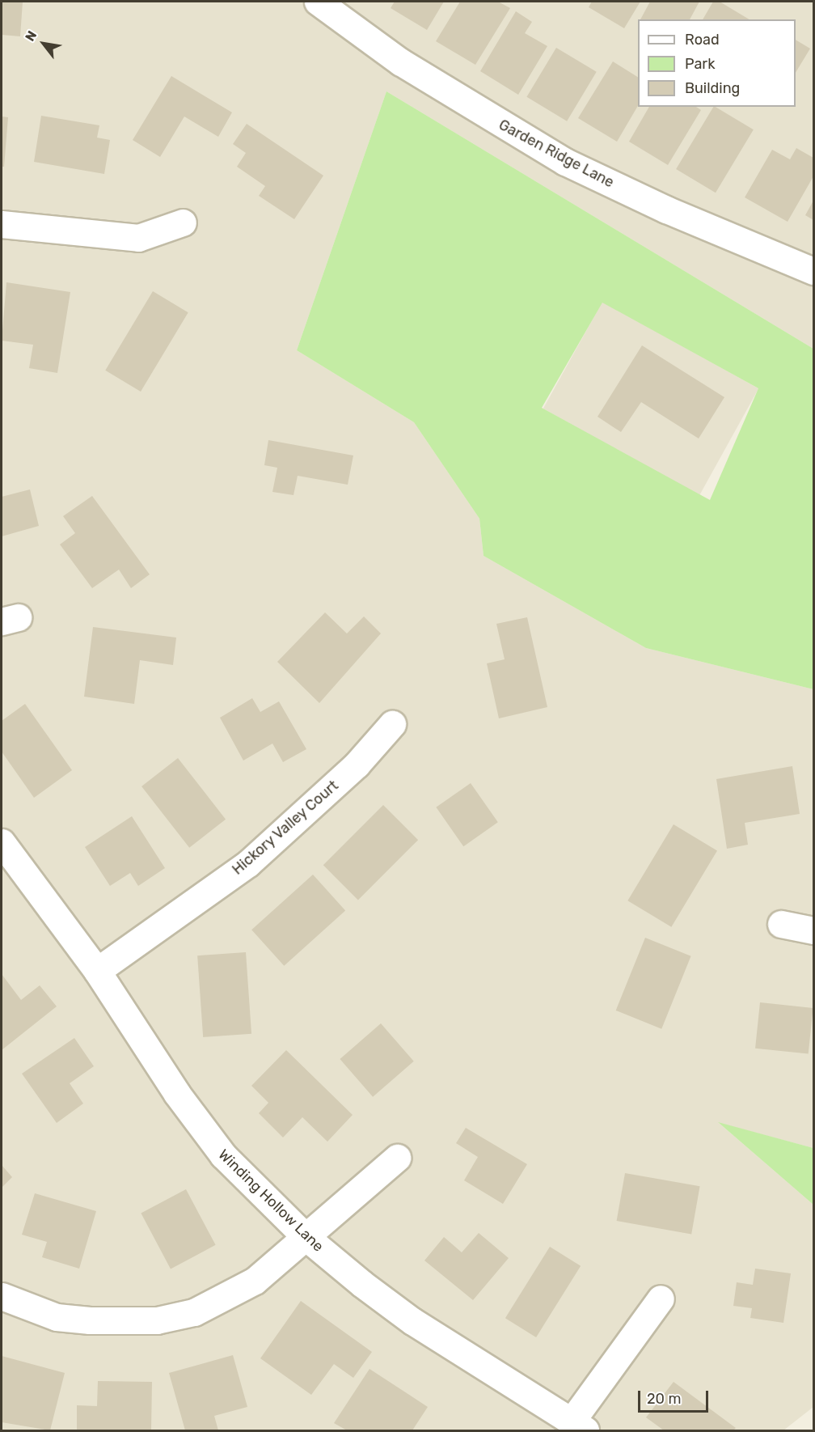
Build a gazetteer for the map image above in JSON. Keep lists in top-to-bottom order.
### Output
{
  "streets": {
    "street": ["Garden Ridge Lane", "Hickory Valley Court", "Winding Hollow Lane"]
  },
  "crossings": [
    ["Hickory Valley Court", "Winding Hollow Lane"]
  ],
  "legend": ["Road", "Park", "Building"],
  "scale_bar": "20 m",
  "north": "top left"
}
